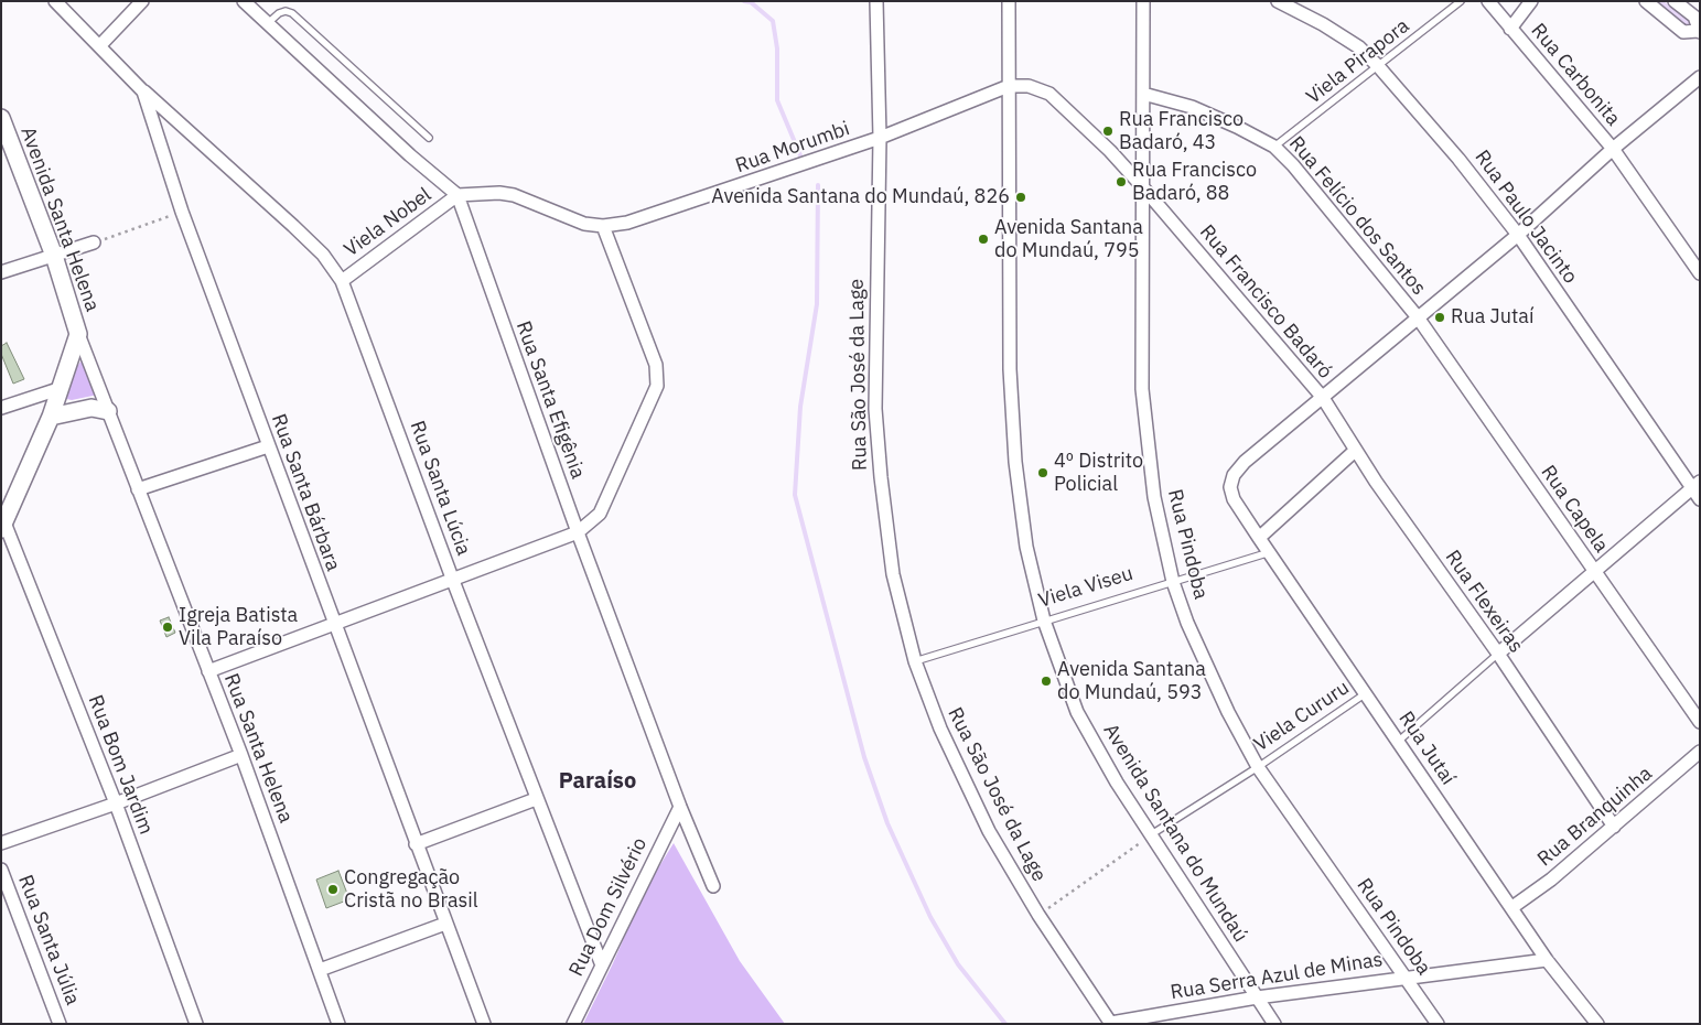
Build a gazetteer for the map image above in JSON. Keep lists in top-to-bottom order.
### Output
{
  "streets": {
    "street": [
      "Rua Carbonita",
      "Rua Morumbi",
      "Rua Felício dos Santos",
      "Rua Paulo Jacinto",
      "Avenida Santa Helena",
      "Viela Nobel",
      "Rua Francisco Badaró",
      "Rua São José da Lage",
      "Rua Santa Efigênia",
      "Rua Santa Lúcia",
      "Rua Santa Bárbara",
      "Rua Capela",
      "Rua Pindoba",
      "Rua Flexeiras",
      "Rua Santa Helena",
      "Rua Jutaí",
      "Rua Bom Jardim",
      "Rua Branquinha",
      "Avenida Santana do Mundaú",
      "Rua Dom Silvério",
      "Rua Santa Júlia",
      "Rua Serra Azul de Minas"
    ],
    "lane": ["Viela Pirapora", "Viela Viseu", "Viela Cururu"]
  },
  "crossings": [
    ["Viela Pirapora", "Rua Felício dos Santos"],
    ["Viela Pirapora", "Rua Paulo Jacinto"],
    ["Rua Carbonita", "Rua Jutaí"],
    ["Rua Morumbi", "Viela Nobel"],
    ["Rua Morumbi", "Rua Francisco Badaró"],
    ["Rua Morumbi", "Rua São José da Lage"],
    ["Rua Morumbi", "Rua Santa Efigênia"],
    ["Rua Morumbi", "Avenida Santana do Mundaú"],
    ["Rua Felício dos Santos", "Rua Capela"],
    ["Rua Felício dos Santos", "Rua Pindoba"],
    ["Rua Felício dos Santos", "Rua Jutaí"],
    ["Rua Paulo Jacinto", "Rua Jutaí"],
    ["Avenida Santa Helena", "Rua Santa Helena"],
    ["Viela Nobel", "Rua Santa Efigênia"],
    ["Viela Nobel", "Rua Santa Lúcia"],
    ["Rua Francisco Badaró", "Rua Pindoba"],
    ["Rua Francisco Badaró", "Rua Flexeiras"],
    ["Rua Francisco Badaró", "Rua Jutaí"],
    ["Rua Francisco Badaró", "Avenida Santana do Mundaú"],
    ["Rua São José da Lage", "Viela Viseu"],
    ["Rua São José da Lage", "Rua Serra Azul de Minas"],
    ["Rua Santa Efigênia", "Rua Dom Silvério"],
    ["Rua Santa Lúcia", "Rua Santa Bárbara"],
    ["Rua Santa Lúcia", "Rua Dom Silvério"],
    ["Rua Capela", "Rua Jutaí"],
    ["Rua Pindoba", "Viela Viseu"],
    ["Rua Pindoba", "Viela Cururu"],
    ["Rua Pindoba", "Rua Serra Azul de Minas"],
    ["Viela Viseu", "Rua Jutaí"],
    ["Viela Viseu", "Avenida Santana do Mundaú"],
    ["Rua Flexeiras", "Rua Jutaí"],
    ["Rua Flexeiras", "Rua Branquinha"],
    ["Viela Cururu", "Rua Jutaí"],
    ["Viela Cururu", "Avenida Santana do Mundaú"],
    ["Rua Jutaí", "Rua Branquinha"],
    ["Rua Jutaí", "Rua Serra Azul de Minas"],
    ["Avenida Santana do Mundaú", "Rua Serra Azul de Minas"]
  ],
  "districts": ["Paraíso"],
  "places": [
    "Rua Francisco Badaró, 43",
    "Rua Francisco Badaró, 88",
    "Avenida Santana do Mundaú, 826",
    "Avenida Santana do Mundaú, 795",
    "Rua Jutaí",
    "4º Distrito Policial",
    "Igreja Batista Vila Paraíso",
    "Avenida Santana do Mundaú, 593",
    "Congregação Cristã no Brasil"
  ]
}
